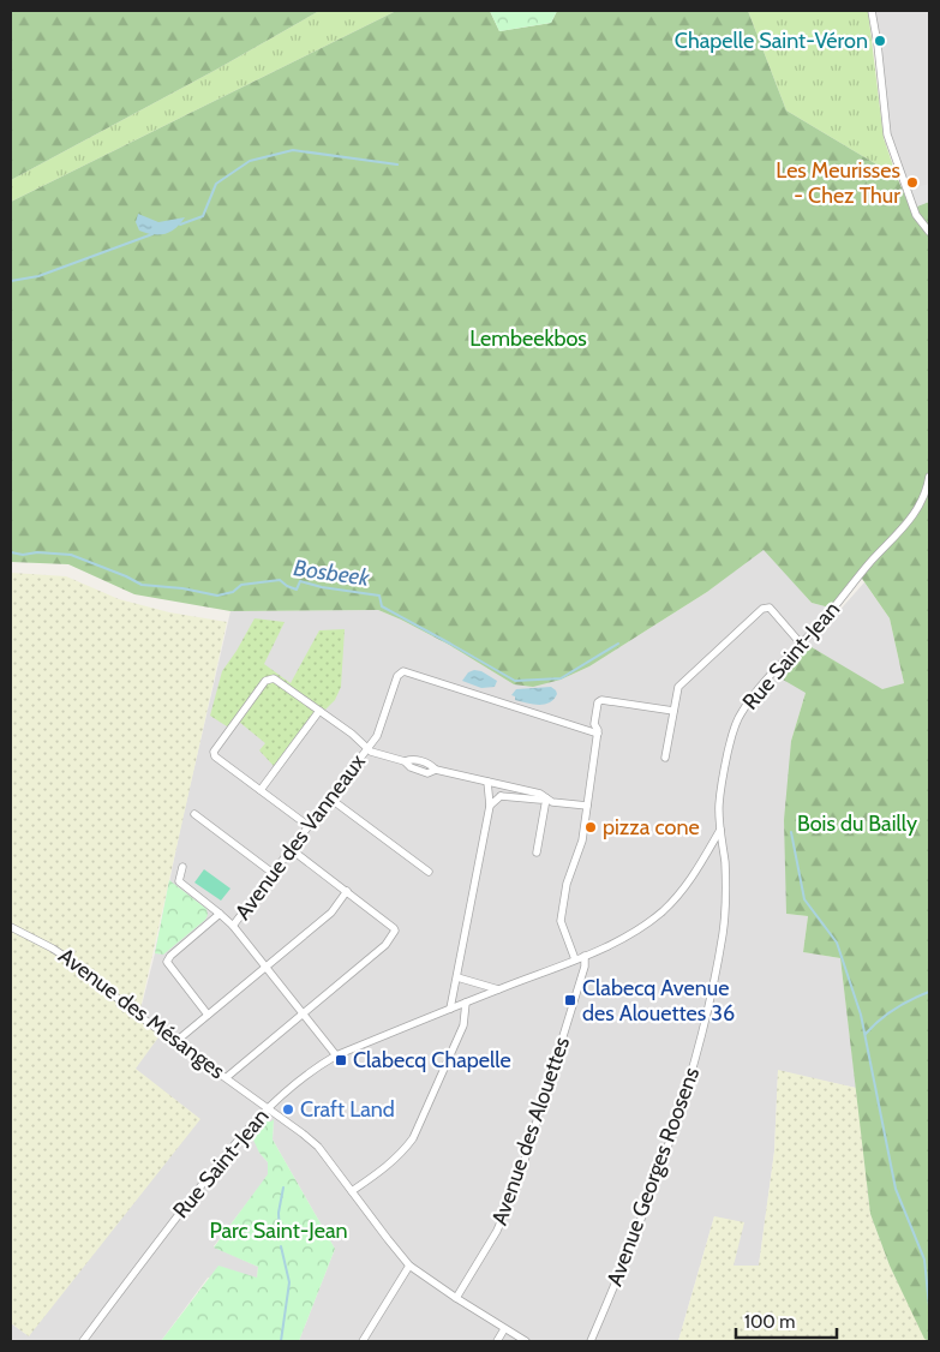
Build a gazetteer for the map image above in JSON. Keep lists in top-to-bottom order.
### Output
{
  "streets": {
    "street": [
      "Rue Saint-Jean",
      "Avenue des Vanneaux",
      "Avenue des Mésanges",
      "Avenue des Alouettes",
      "Avenue Georges Roosens"
    ]
  },
  "crossings": [
    ["Rue Saint-Jean", "Avenue des Mésanges"],
    ["Rue Saint-Jean", "Avenue des Alouettes"],
    ["Rue Saint-Jean", "Avenue Georges Roosens"],
    ["Avenue des Mésanges", "Avenue des Alouettes"]
  ],
  "water": ["Bosbeek"],
  "parks": ["Lembeekbos", "Bois du Bailly", "Parc Saint-Jean"],
  "places": {
    "other": [
      "Chapelle Saint-Véron",
      "Les Meurisses - Chez Thur",
      "pizza cone",
      "Craft Land"
    ],
    "transit": ["Clabecq Avenue des Alouettes 36", "Clabecq Chapelle"]
  },
  "scale_bar": "100 m"
}
